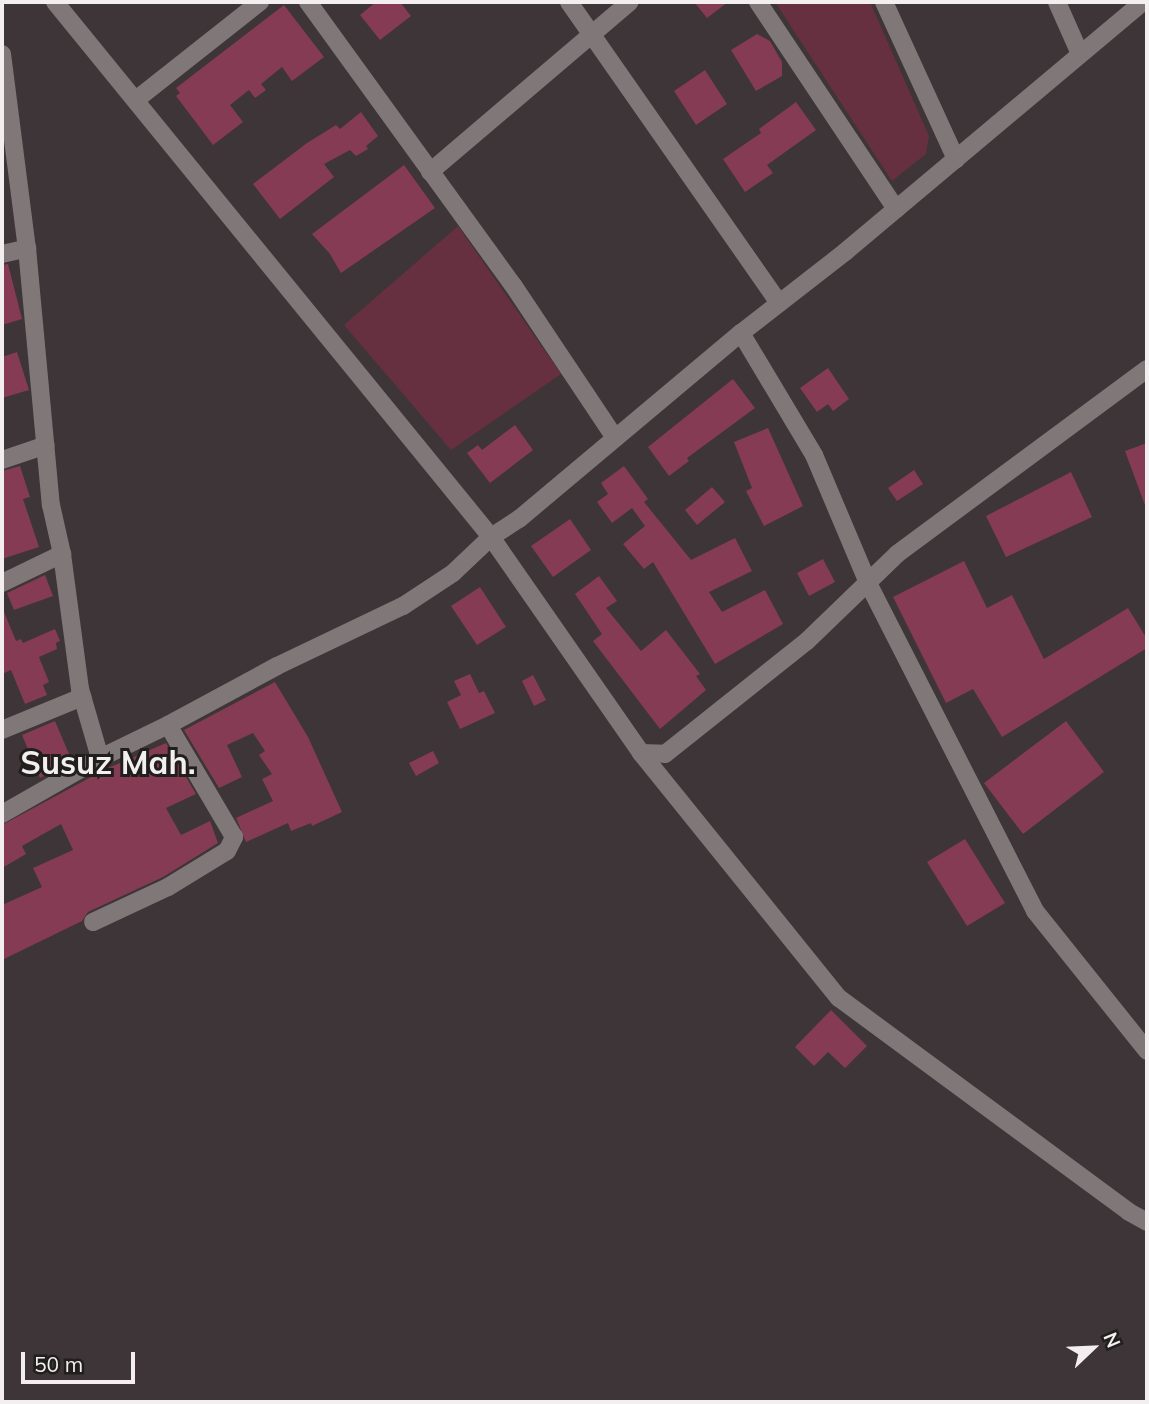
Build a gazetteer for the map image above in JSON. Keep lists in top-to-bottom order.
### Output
{
  "districts": ["Susuz Mah."],
  "scale_bar": "50 m",
  "north": "top right"
}
